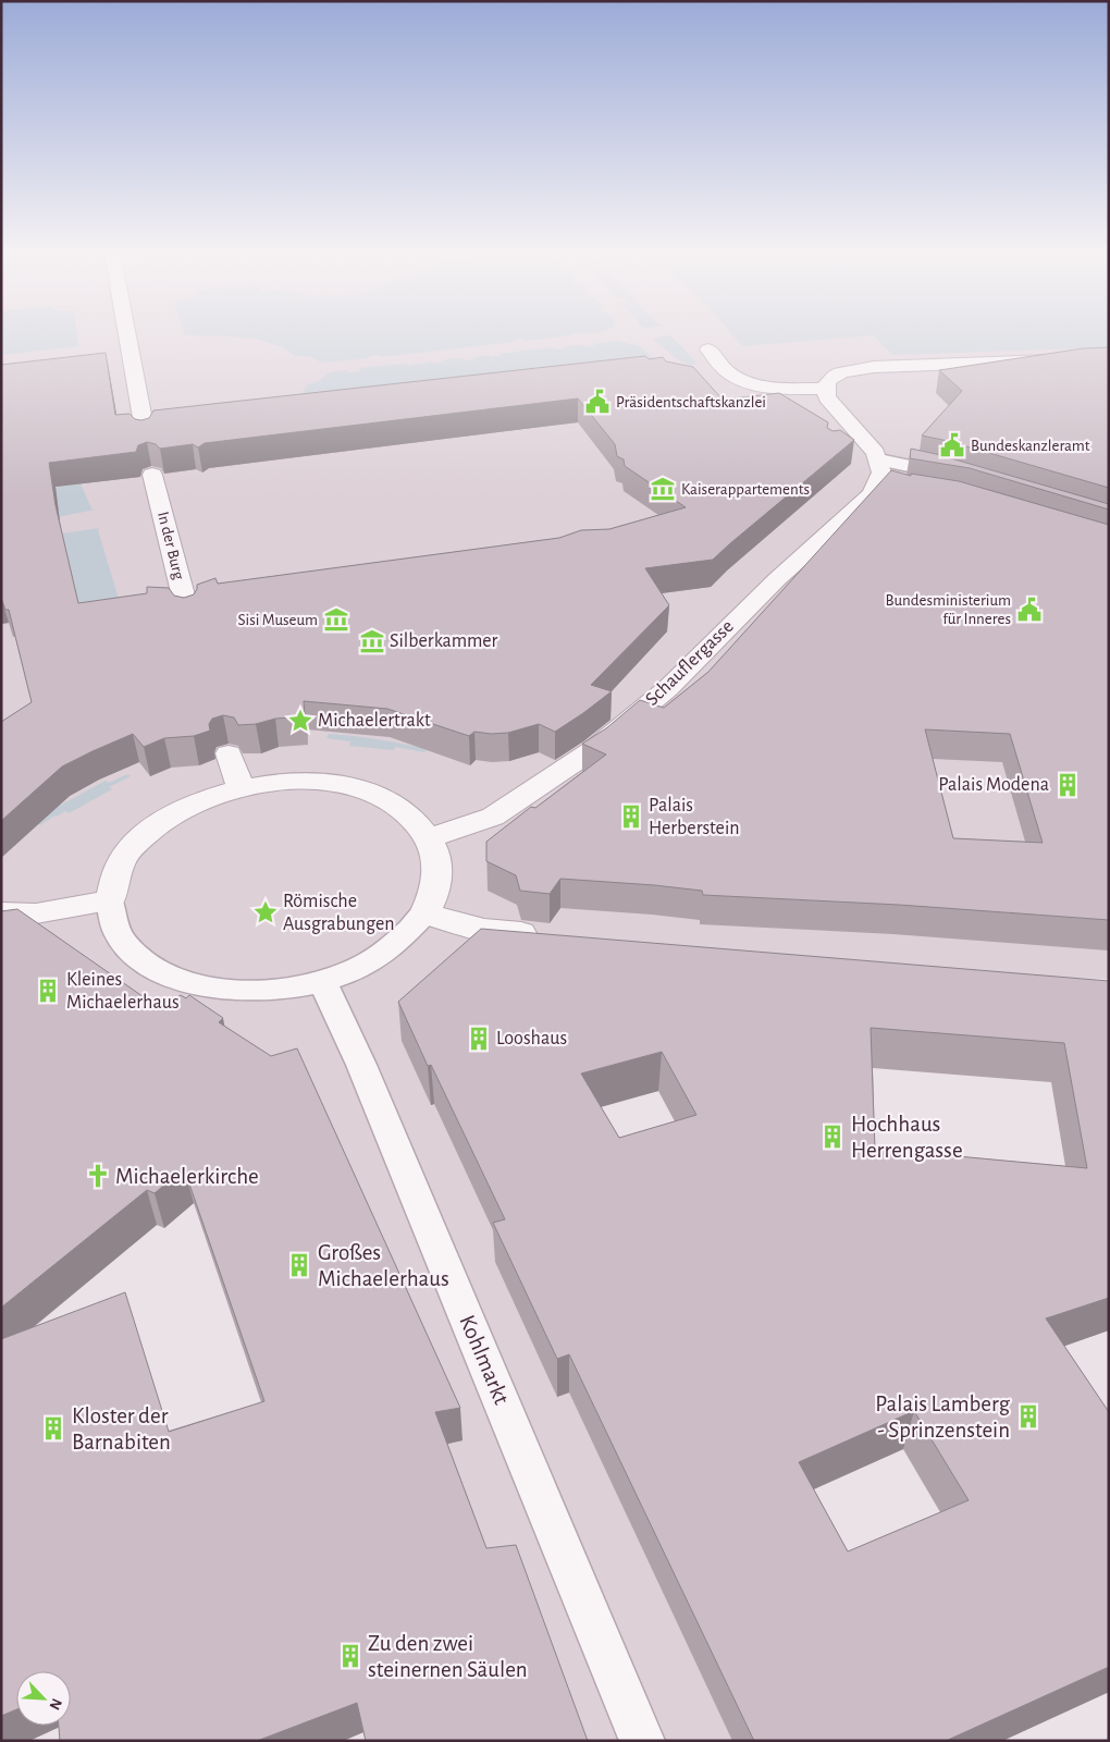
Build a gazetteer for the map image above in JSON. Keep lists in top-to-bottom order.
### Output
{
  "streets": {
    "street": ["In der Burg", "Schauflergasse", "Kohlmarkt"]
  },
  "places": {
    "public building": ["Präsidentschaftskanzlei", "Bundeskanzleramt", "Bundesministerium für Inneres"],
    "museum": ["Kaiserappartements", "Sisi Museum", "Silberkammer"],
    "place": ["Michaelertrakt", "Römische Ausgrabungen"],
    "building": [
      "Palais Modena",
      "Palais Herberstein",
      "Kleines Michaelerhaus",
      "Looshaus",
      "Hochhaus Herrengasse",
      "Großes Michaelerhaus",
      "Palais Lamberg - Sprinzenstein",
      "Kloster der Barnabiten",
      "Zu den zwei steinernen Säulen"
    ],
    "church": ["Michaelerkirche"]
  },
  "north": "bottom right"
}
